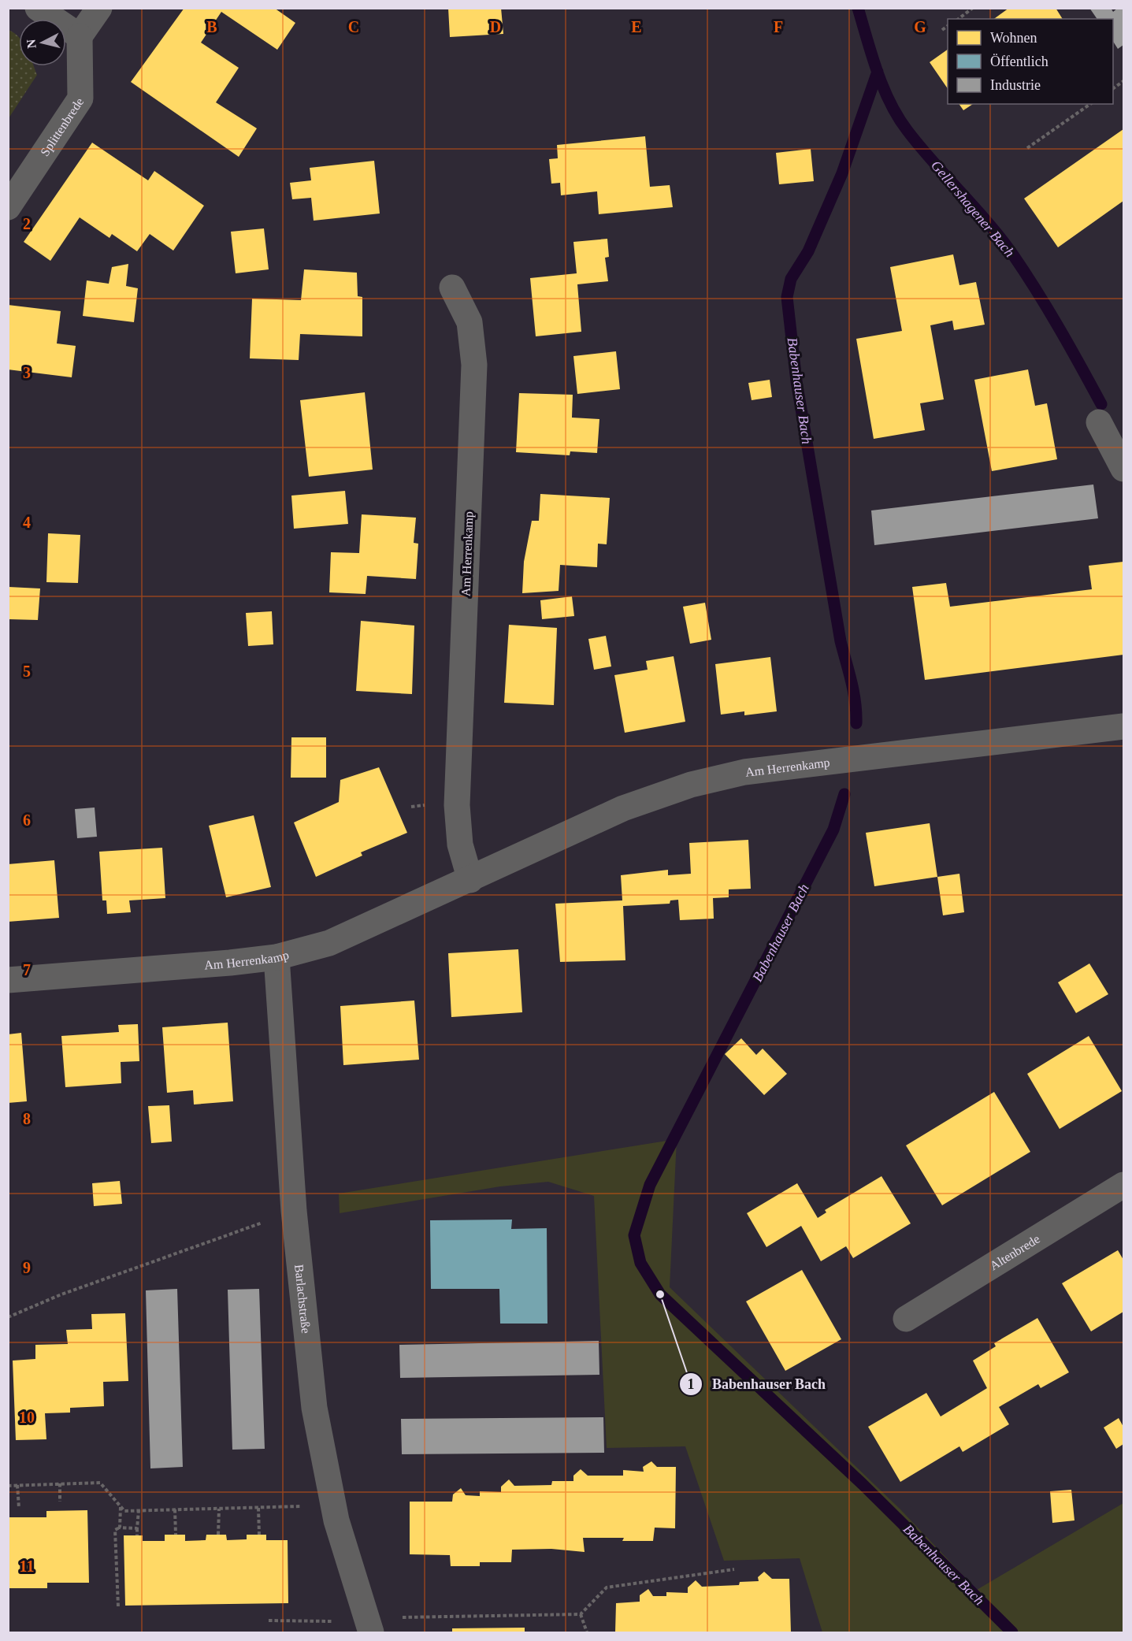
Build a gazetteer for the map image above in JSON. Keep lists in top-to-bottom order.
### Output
{
  "streets": {
    "street": [
      "Splittenbrede",
      "Am Herrenkamp",
      "Altenbrede",
      "Barlachstraße"
    ]
  },
  "crossings": [
    ["Am Herrenkamp", "Barlachstraße"]
  ],
  "water": ["Gellershagener Bach", "Babenhauser Bach"],
  "places": ["Babenhauser Bach"],
  "legend": ["Wohnen", "Öffentlich", "Industrie"],
  "north": "left",
  "grid": {
    "columns": [
      "B",
      "C",
      "D",
      "E",
      "F",
      "G"
    ],
    "rows": [
      "2",
      "3",
      "4",
      "5",
      "6",
      "7",
      "8",
      "9",
      "10",
      "11"
    ]
  }
}
